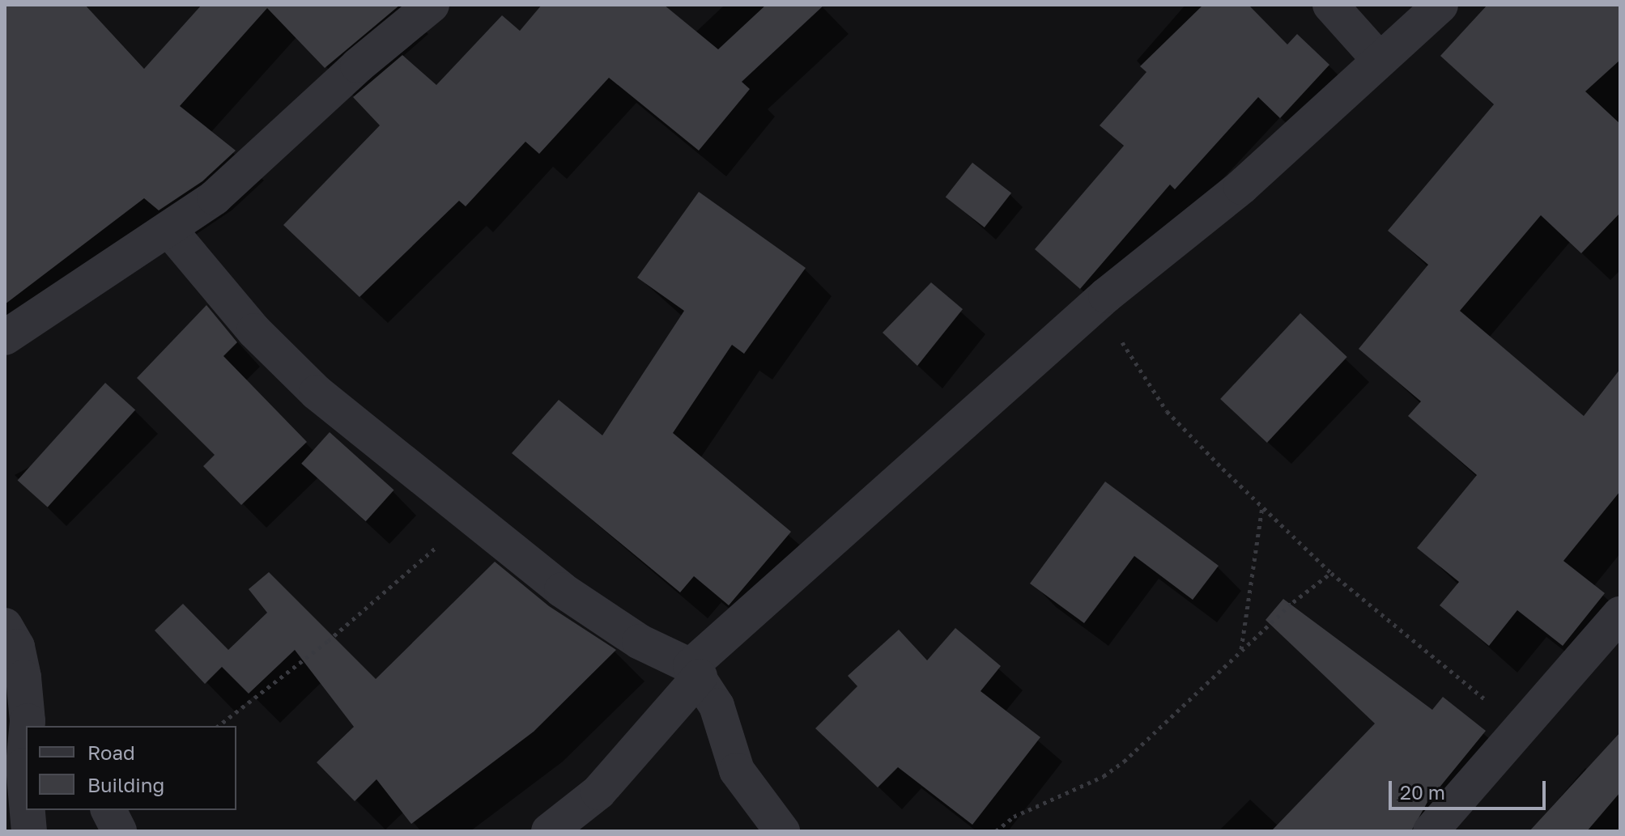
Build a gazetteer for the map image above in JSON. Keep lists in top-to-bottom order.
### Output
{
  "legend": ["Road", "Building"],
  "scale_bar": "20 m"
}
